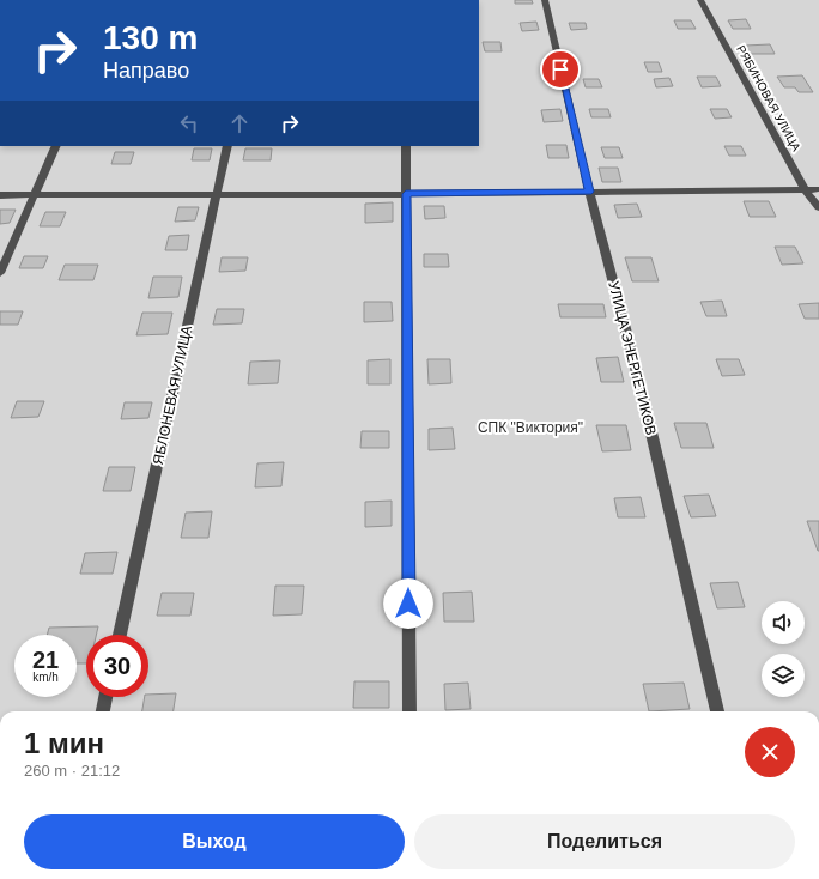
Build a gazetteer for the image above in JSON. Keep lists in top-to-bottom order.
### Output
{
  "streets": {
    "street": ["РЯБИНОВАЯ УЛИЦА", "УЛИЦА ЭНЕРГЕТИКОВ", "ЯБЛОНЕВАЯ УЛИЦА"]
  },
  "parks": ["СПК \"Виктория\""],
  "page": {
    "turn": ["130 m", "Направо"],
    "speed": "21 km/h",
    "limit": "30",
    "heading": ["1 мин", "260 m · 21:12"],
    "buttons": ["Выход", "Поделиться"]
  }
}
